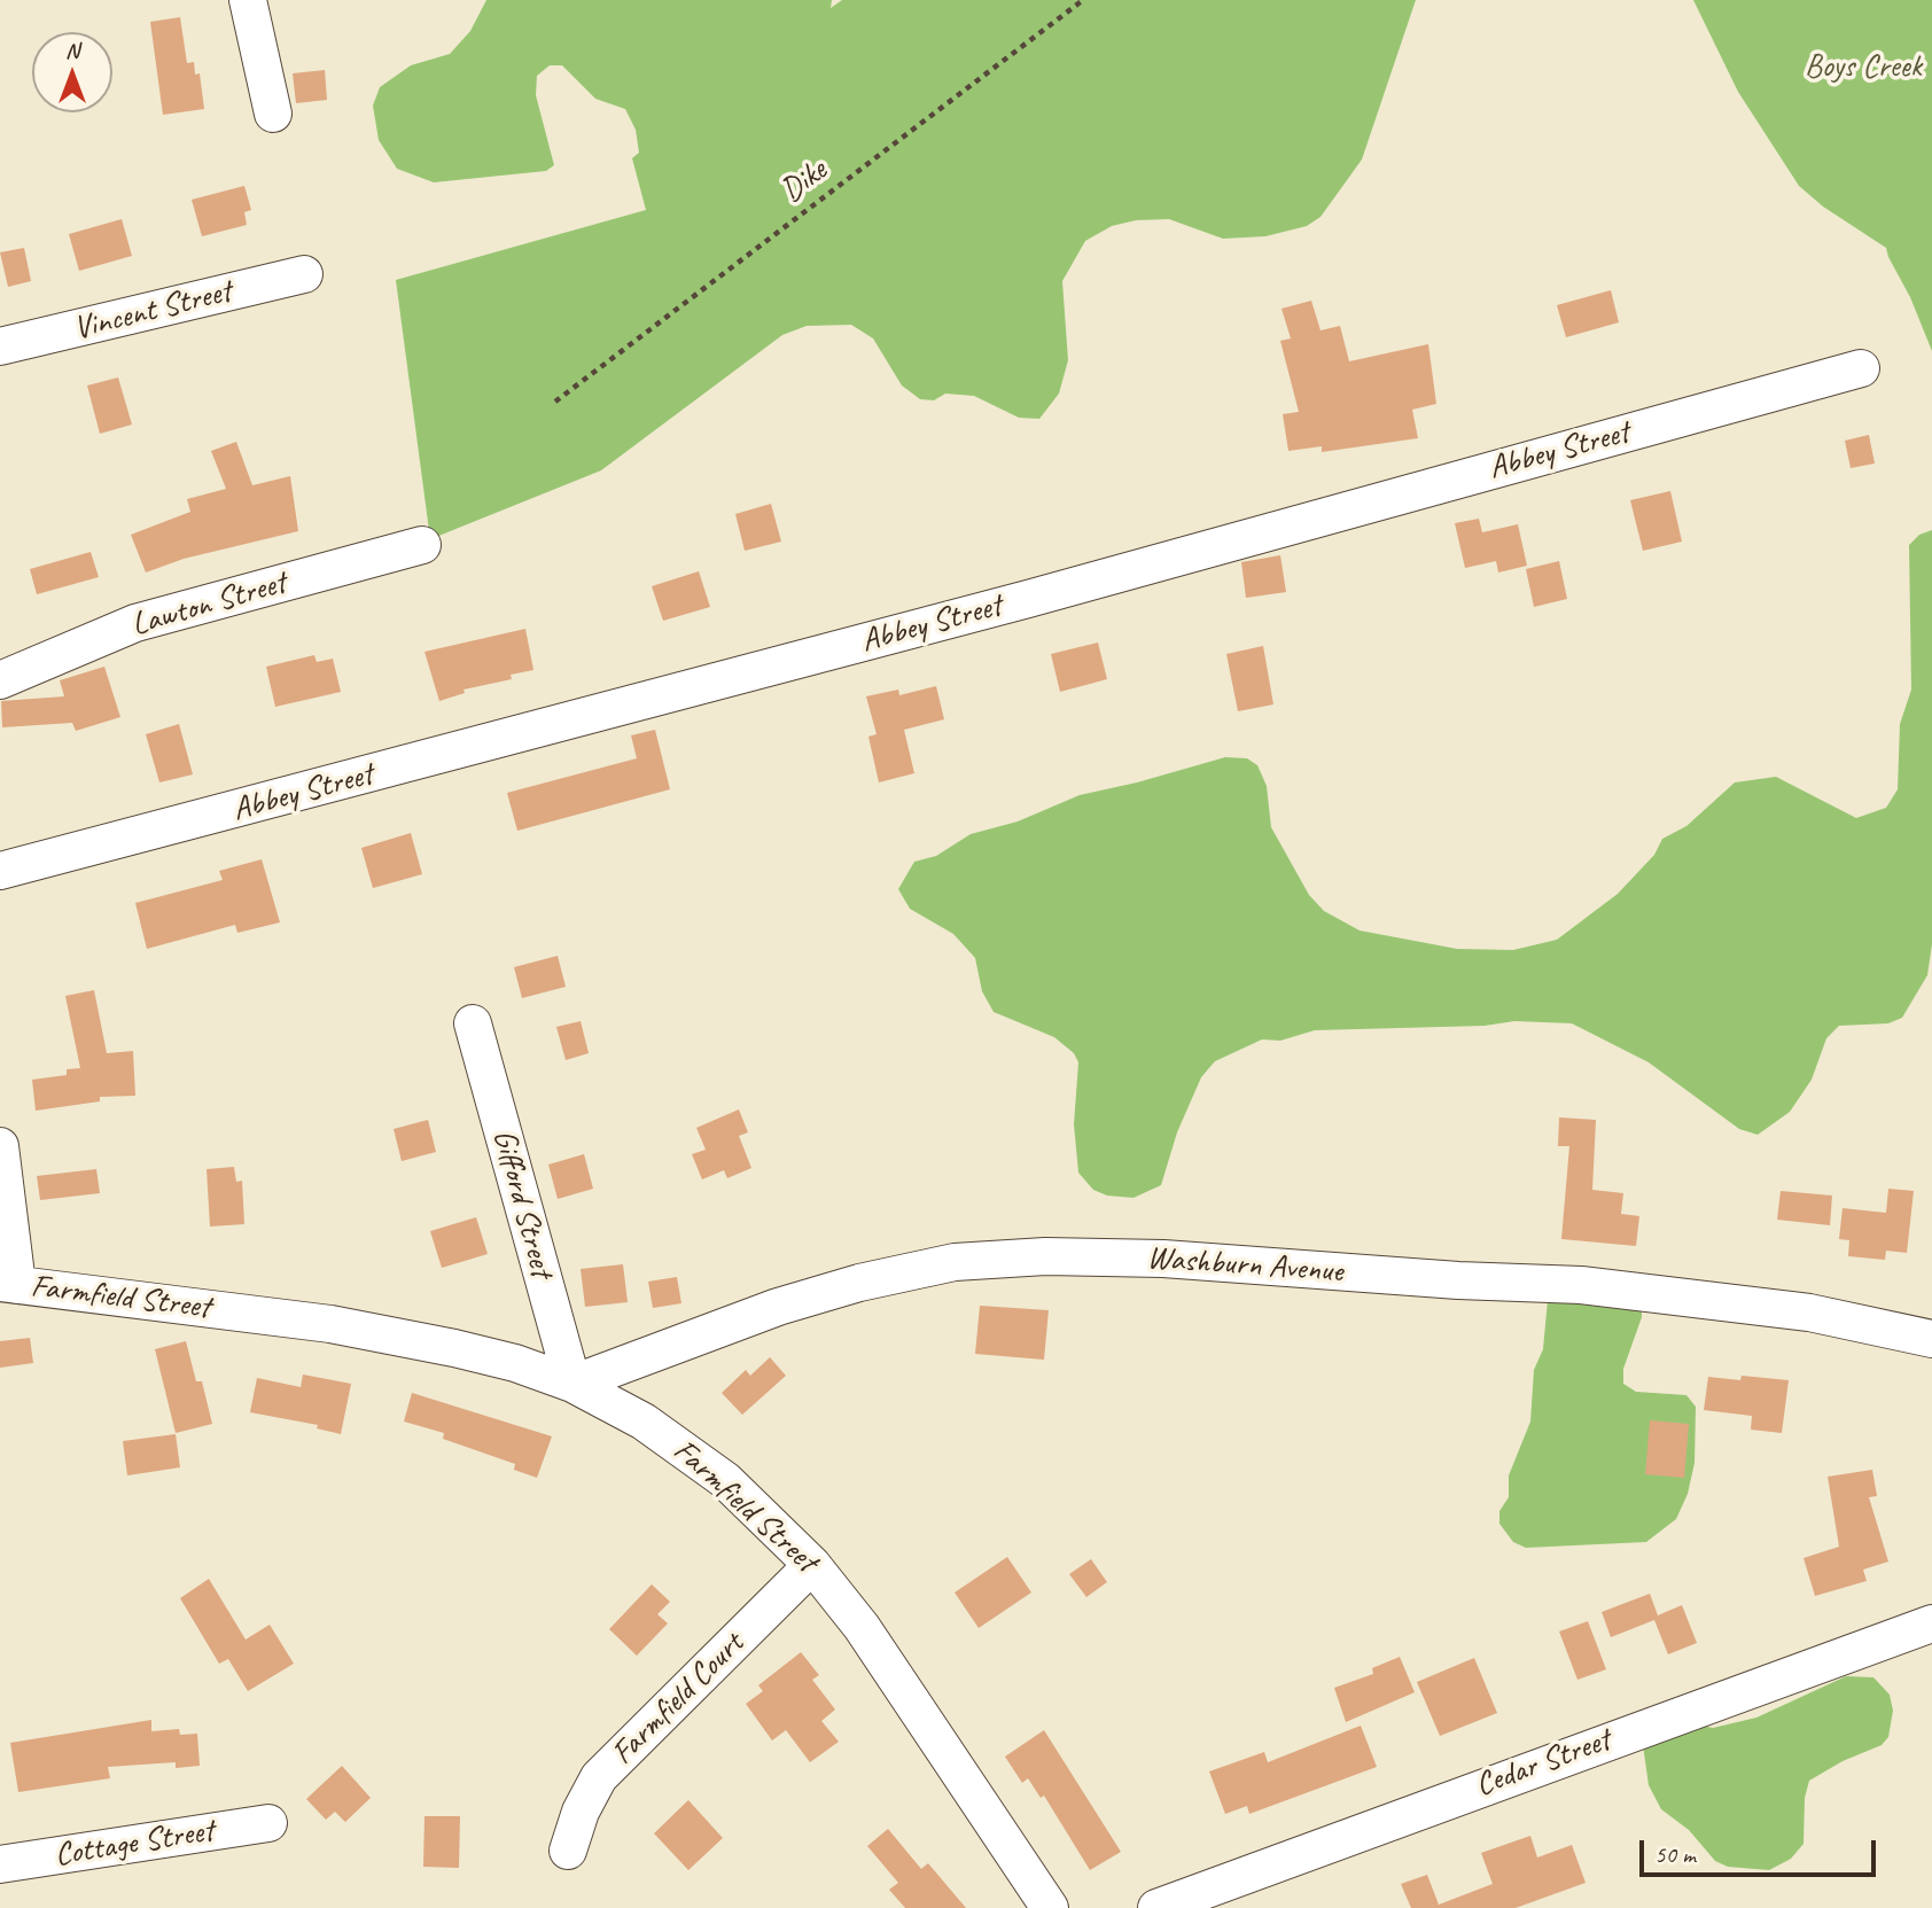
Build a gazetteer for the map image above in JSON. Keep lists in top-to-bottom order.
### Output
{
  "streets": {
    "street": [
      "Vincent Street",
      "Abbey Street",
      "Lawton Street",
      "Gifford Street",
      "Washburn Avenue",
      "Farmfield Street",
      "Farmfield Court",
      "Cedar Street",
      "Cottage Street"
    ],
    "path": ["Dike"]
  },
  "crossings": [
    ["Gifford Street", "Washburn Avenue"],
    ["Gifford Street", "Farmfield Street"],
    ["Washburn Avenue", "Farmfield Street"],
    ["Farmfield Street", "Farmfield Court"]
  ],
  "parks": ["Boys Creek"],
  "scale_bar": "50 m",
  "north": "top"
}
